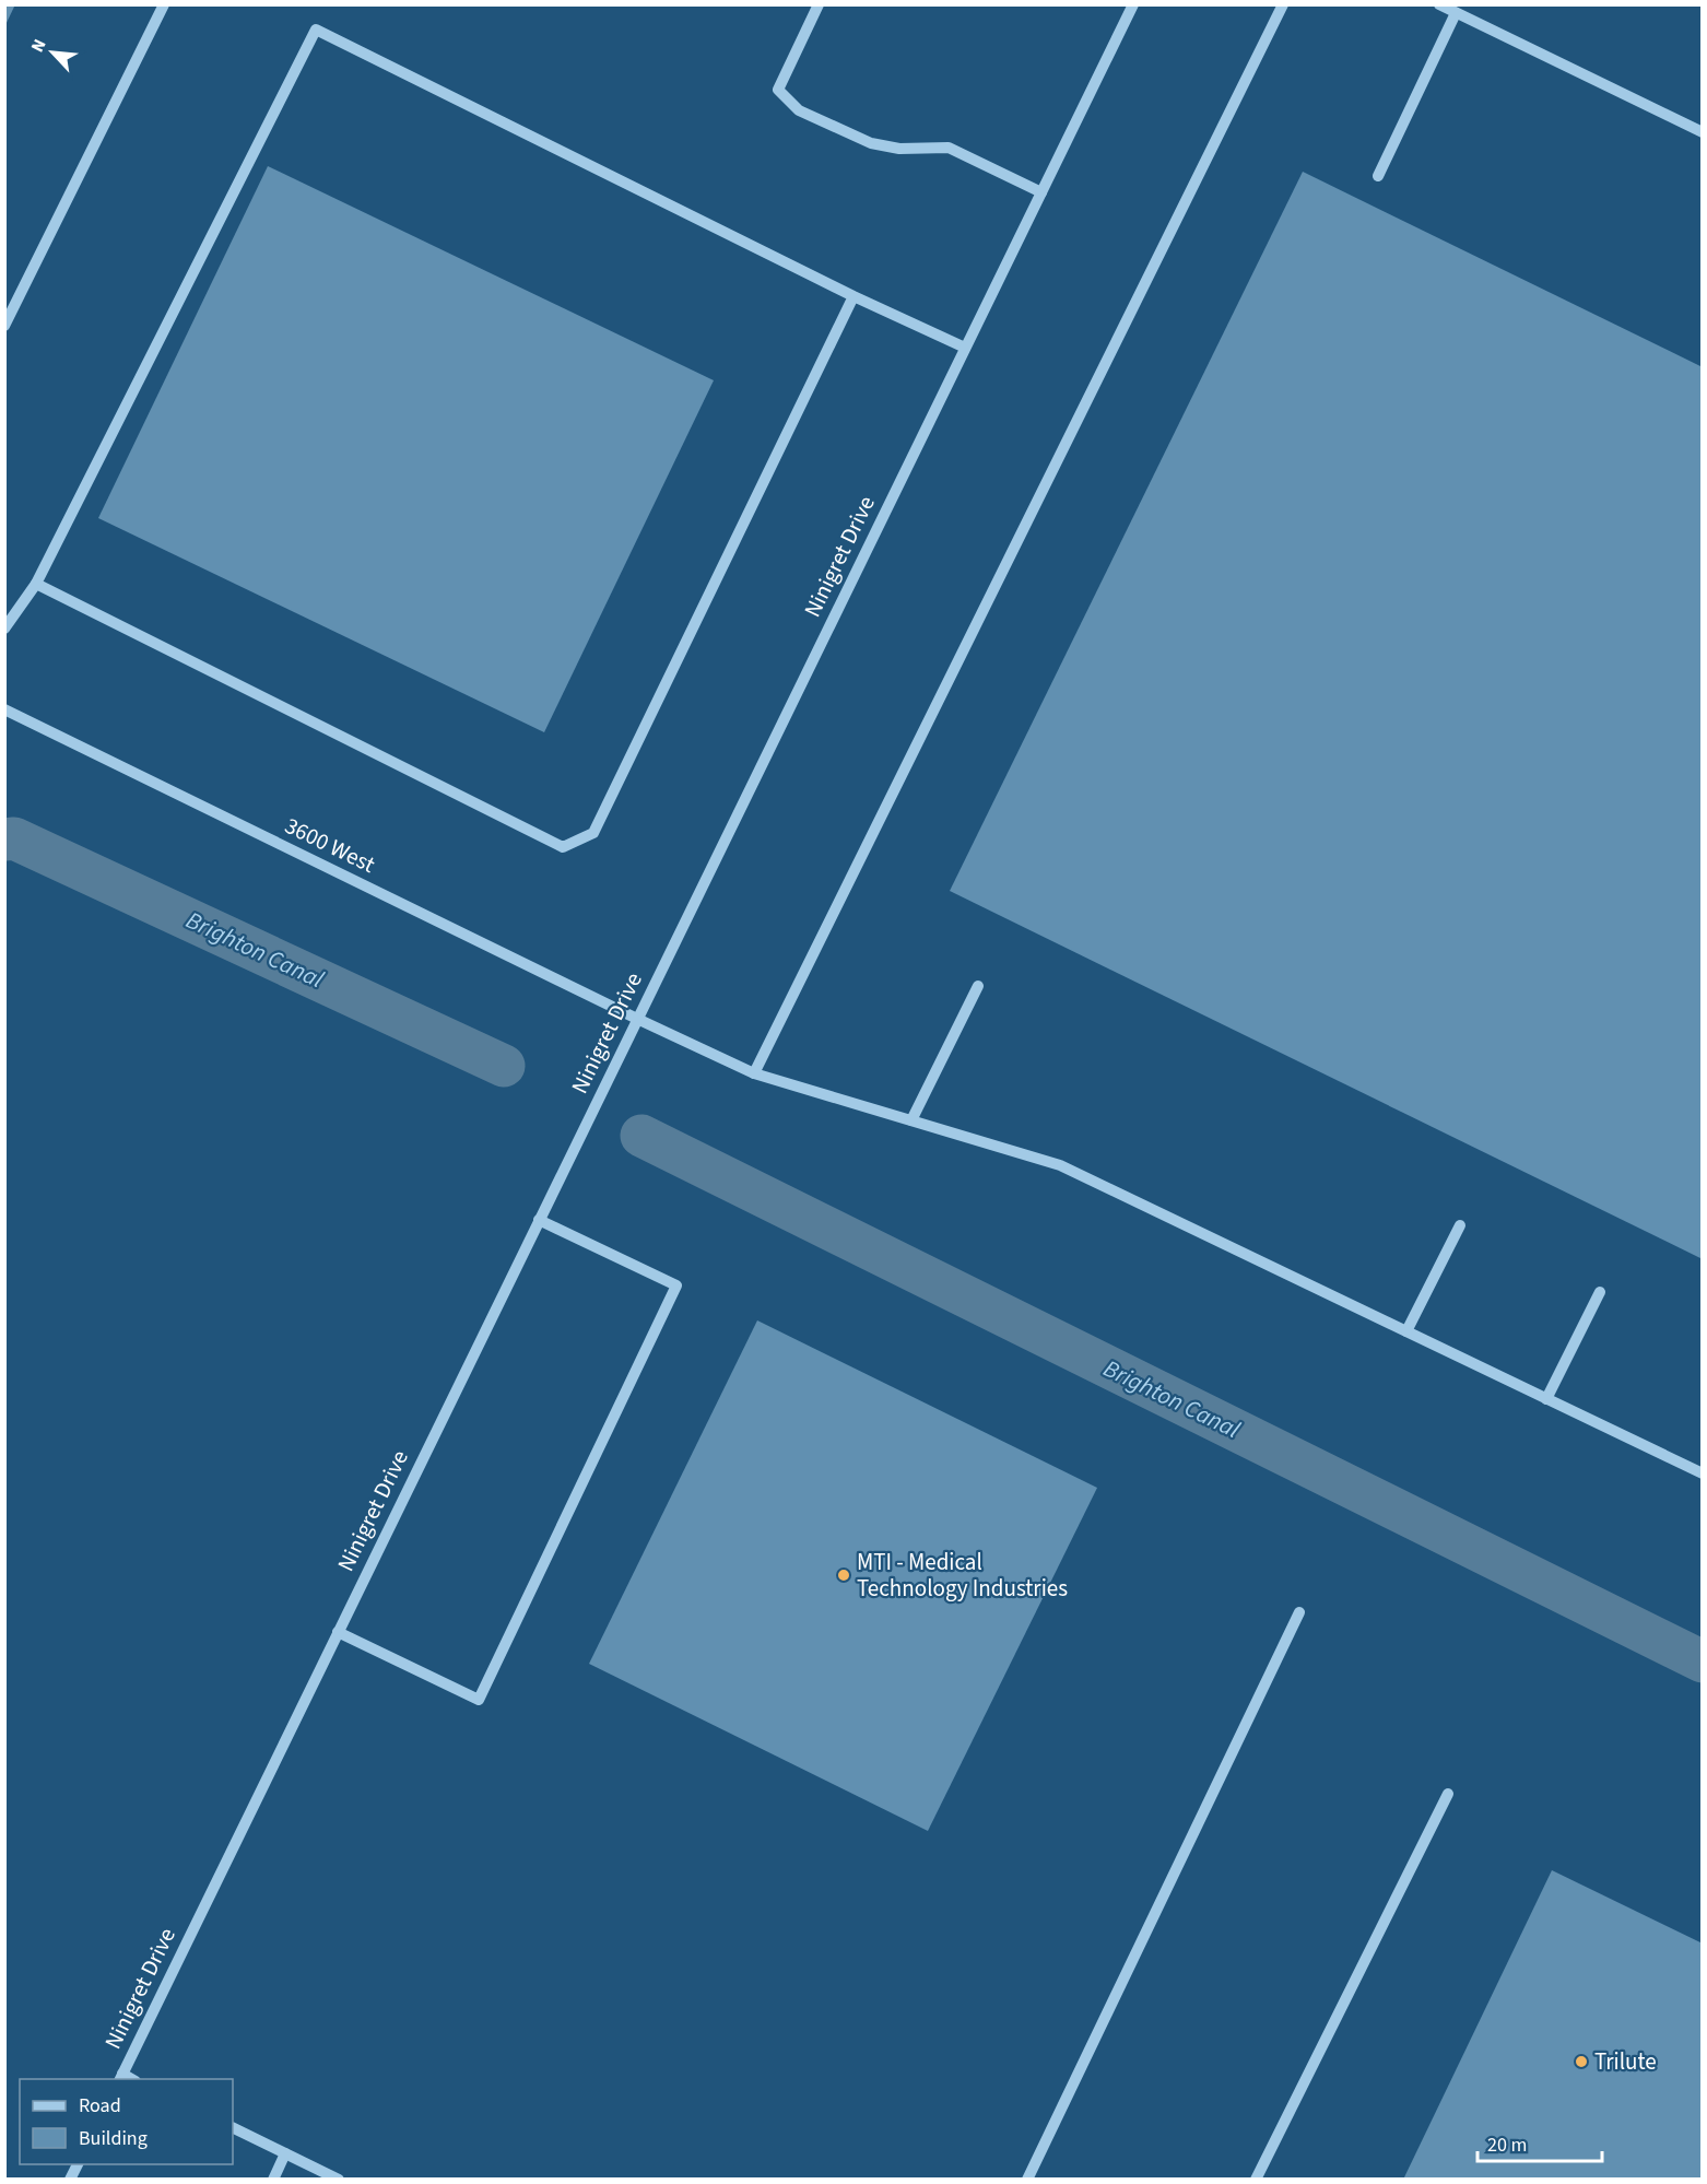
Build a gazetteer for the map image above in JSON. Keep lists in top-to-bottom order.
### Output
{
  "streets": {
    "street": ["Ninigret Drive", "3600 West"]
  },
  "crossings": [
    ["Ninigret Drive", "3600 West"]
  ],
  "water": ["Brighton Canal"],
  "places": ["MTI - Medical Technology Industries", "Trilute"],
  "legend": ["Road", "Building"],
  "scale_bar": "20 m",
  "north": "top left"
}
